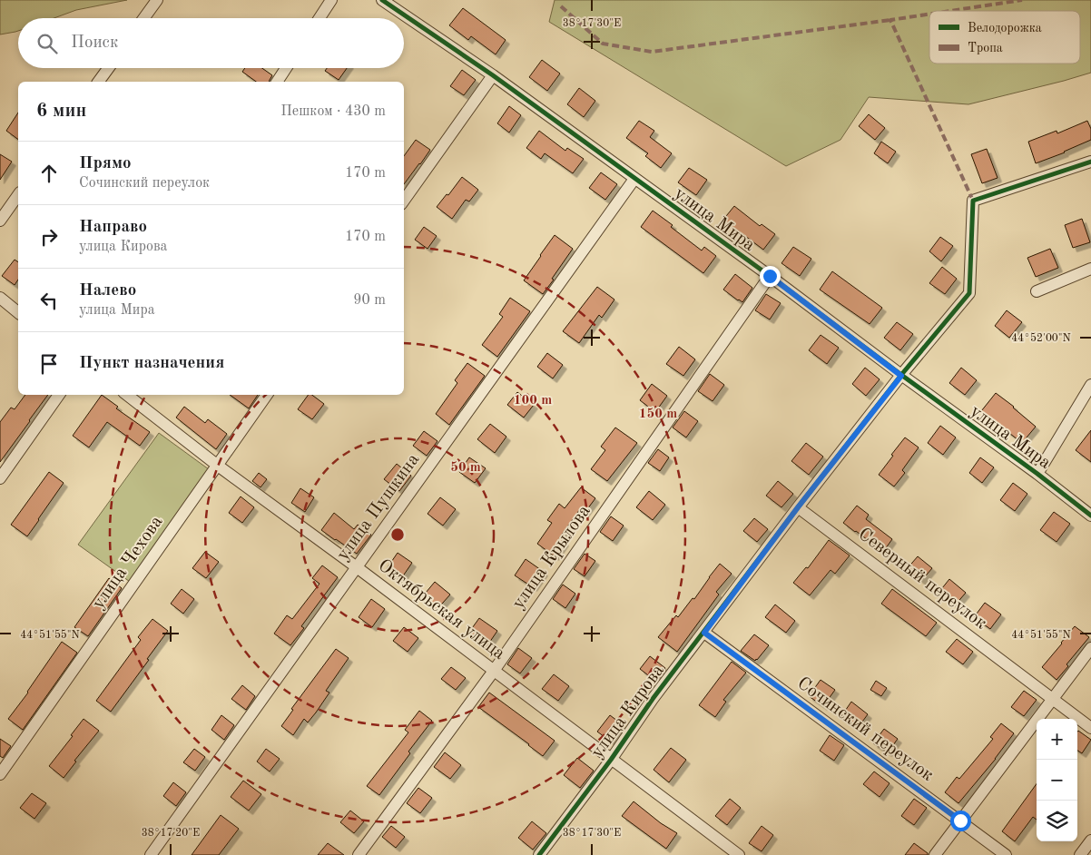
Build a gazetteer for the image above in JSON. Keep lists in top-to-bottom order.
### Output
{
  "streets": {
    "street": [
      "улица Мира",
      "улица Пушкина",
      "улица Крылова",
      "улица Чехова",
      "Северный переулок",
      "Октябрьская улица",
      "улица Кирова",
      "Сочинский переулок"
    ]
  },
  "crossings": [
    ["улица Мира", "улица Пушкина"],
    ["улица Мира", "улица Крылова"],
    ["улица Мира", "улица Кирова"],
    ["улица Пушкина", "Октябрьская улица"],
    ["улица Крылова", "Октябрьская улица"],
    ["улица Чехова", "Октябрьская улица"],
    ["Северный переулок", "улица Кирова"],
    ["Октябрьская улица", "улица Кирова"],
    ["улица Кирова", "Сочинский переулок"]
  ],
  "legend": ["Велодорожка", "Тропа"],
  "page": {
    "search": "Поиск",
    "heading": ["6 мин", "Пешком · 430 m"],
    "list": [
      ["Прямо", "Сочинский переулок", "170 m"],
      ["Направо", "улица Кирова", "170 m"],
      ["Налево", "улица Мира", "90 m"],
      "Пункт назначения"
    ],
    "map_buttons": ["+", "−"]
  },
  "coordinates": [
    "38°17'30\"E",
    "44°52'00\"N",
    "44°51'55\"N",
    "38°17'20\"E"
  ],
  "rings": ["100 m", "150 m", "50 m"]
}
